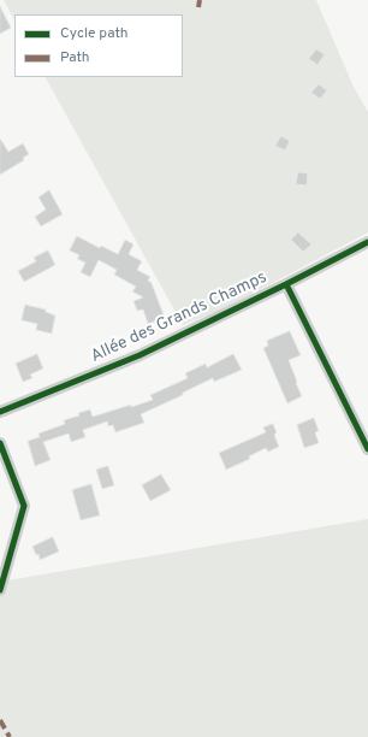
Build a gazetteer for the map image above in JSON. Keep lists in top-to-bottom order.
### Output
{
  "streets": {
    "street": ["Allée des Grands Champs"]
  },
  "legend": ["Cycle path", "Path"]
}
